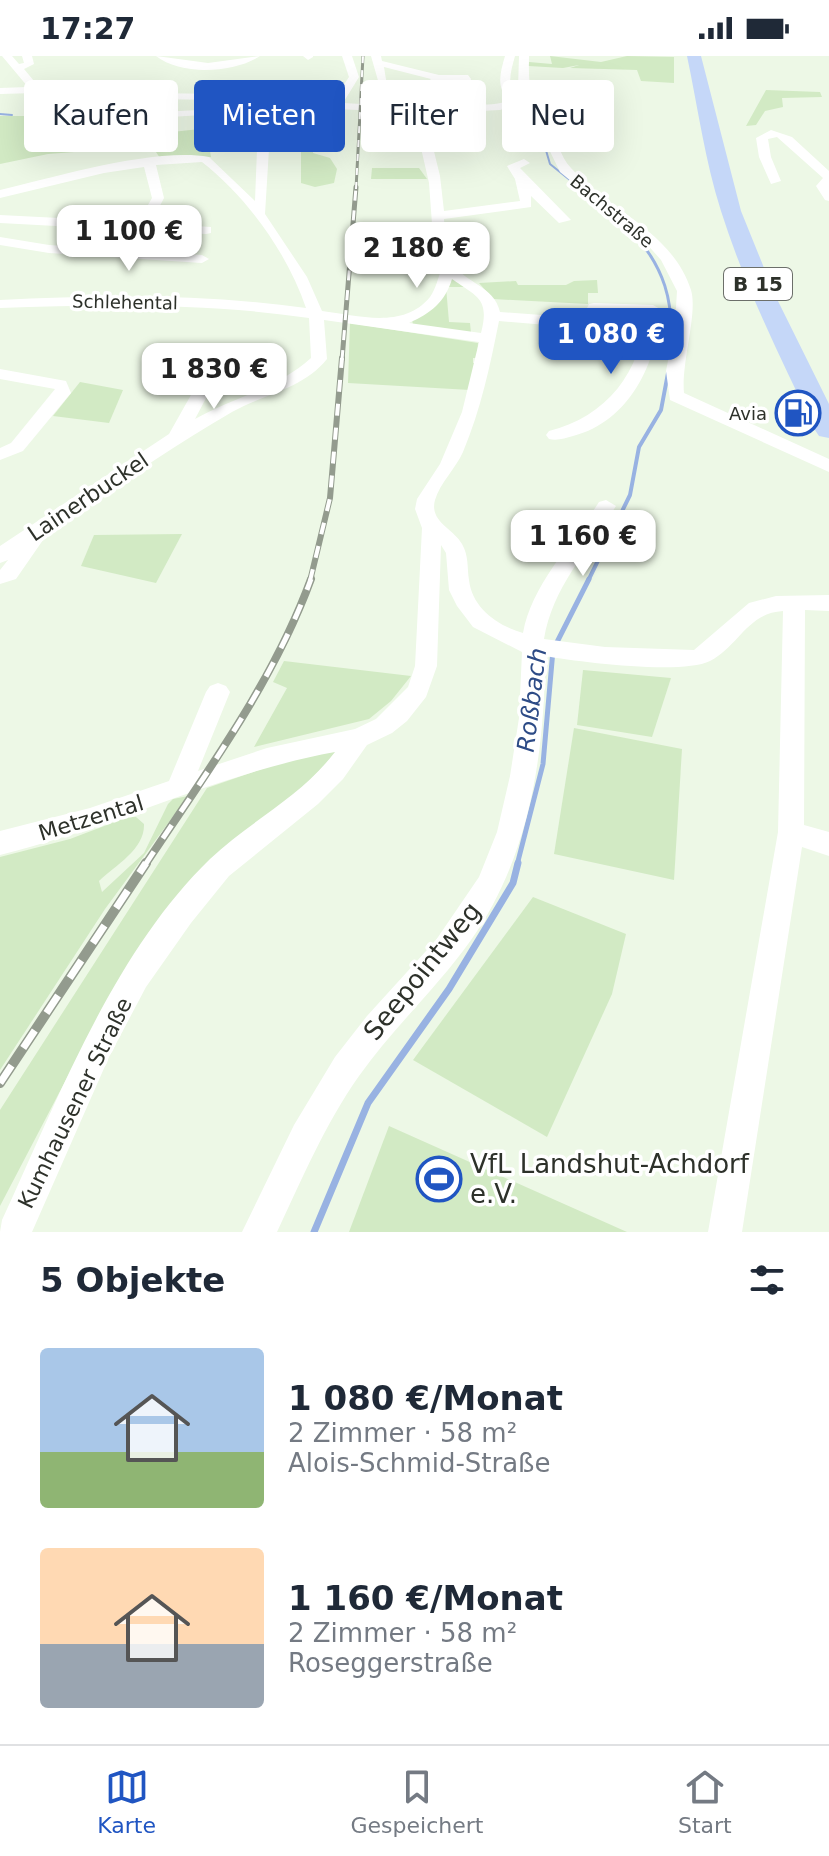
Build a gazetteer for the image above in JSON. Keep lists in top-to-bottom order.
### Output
{
  "streets": {
    "main road": ["B 15"],
    "street": [
      "Bachstraße",
      "Schlehental",
      "Lainerbuckel",
      "Metzental",
      "Seepointweg",
      "Kumhausener Straße"
    ]
  },
  "crossings": [
    ["Schlehental", "Lainerbuckel"],
    ["Schlehental", "Kumhausener Straße"],
    ["Metzental", "Kumhausener Straße"]
  ],
  "water": ["Roßbach"],
  "places": {
    "fuel station": ["Avia"],
    "sports": ["VfL Landshut-Achdorf e.V."]
  },
  "page": {
    "status": "17:27",
    "chip": [
      "Kaufen",
      "Mieten",
      "Filter",
      "Neu"
    ],
    "price": [
      "1 100 €",
      "2 180 €",
      "1 080 €",
      "1 830 €",
      "1 160 €"
    ],
    "heading": "5 Objekte",
    "list": [
      {
        "name": "1 080 €/Monat",
        "note": "2 Zimmer · 58 m² · Alois-Schmid-Straße"
      },
      {
        "name": "1 160 €/Monat",
        "note": "2 Zimmer · 58 m² · Roseggerstraße"
      }
    ],
    "tabs": ["Karte", "Gespeichert", "Start"]
  }
}
